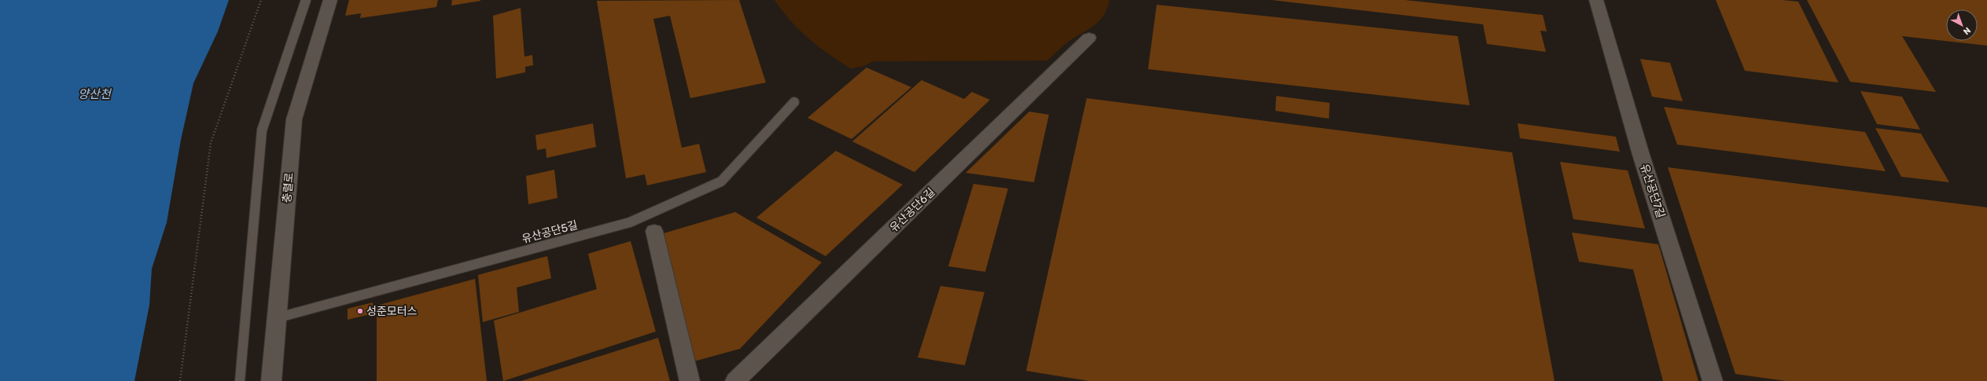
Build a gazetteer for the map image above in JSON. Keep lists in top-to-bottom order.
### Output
{
  "streets": {
    "street": ["충렬로", "유산공단7길", "유산공단6길"],
    "lane": ["유산공단5길"]
  },
  "crossings": [
    ["충렬로", "유산공단5길"]
  ],
  "water": ["양산천"],
  "places": ["성준모터스"],
  "north": "bottom right"
}
